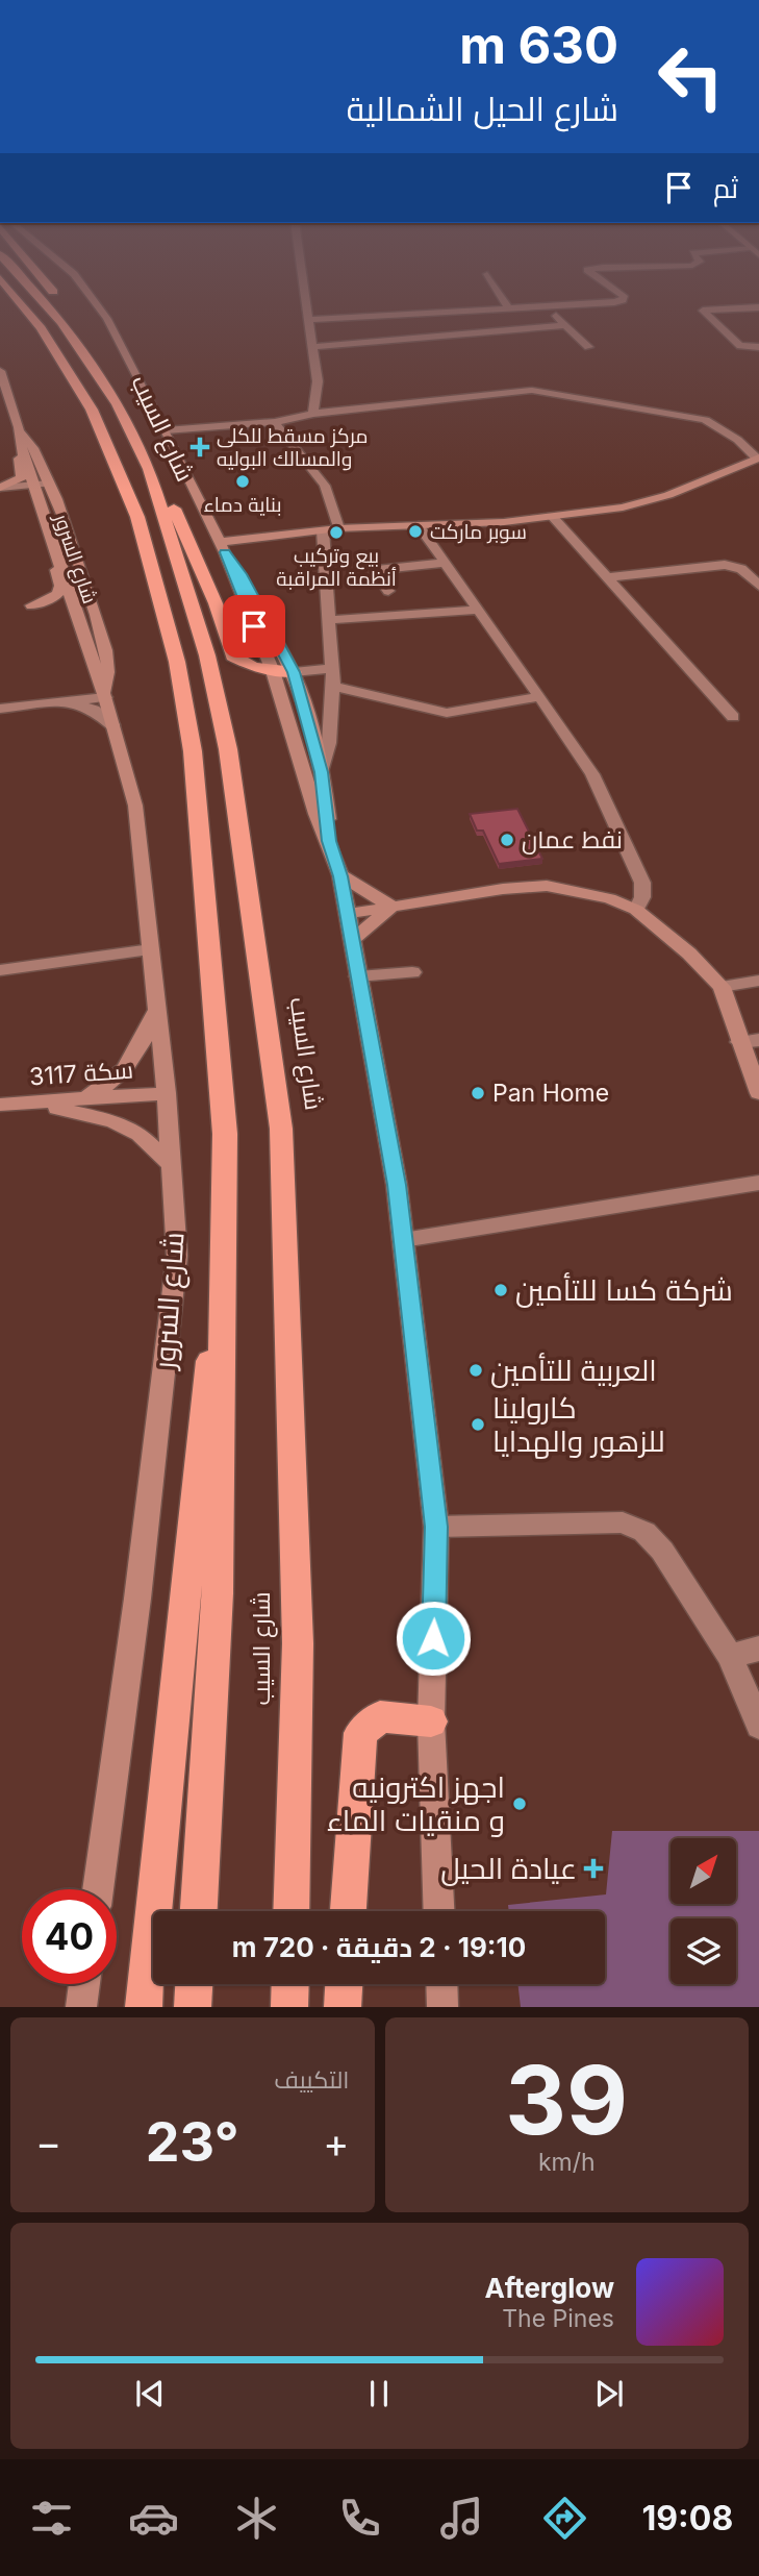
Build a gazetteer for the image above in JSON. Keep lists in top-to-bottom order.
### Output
{
  "streets": {
    "highway": ["شارع السيب"],
    "street": ["شارع السرور", "سكة 3117"]
  },
  "crossings": [
    ["شارع السرور", "سكة 3117"]
  ],
  "places": {
    "health": ["مركز مسقط للكلى والمسالك البوليه", "عيادة الحيل"],
    "other": [
      "بناية دماء",
      "سوبر ماركت",
      "بيع وتركيب أنظمة المراقبة",
      "نفط عمان",
      "Pan Home",
      "شركة كسا للتأمين",
      "العربية للتأمين",
      "كارولينا للزهور والهدايا",
      "اجهز اكترونيه و منقيات الماء"
    ]
  },
  "north": "top right",
  "page": {
    "turn": ["630 m", "شارع الحيل الشمالية"],
    "then": "ثم",
    "limit": "40",
    "trip": "19:10 · 2 دقيقة · 720 m",
    "tile": [
      ["39", "km/h"],
      "التكييف"
    ],
    "heat": ["−", "23°", "+"],
    "song": ["Afterglow", "The Pines"],
    "tabs": "19:08"
  }
}
